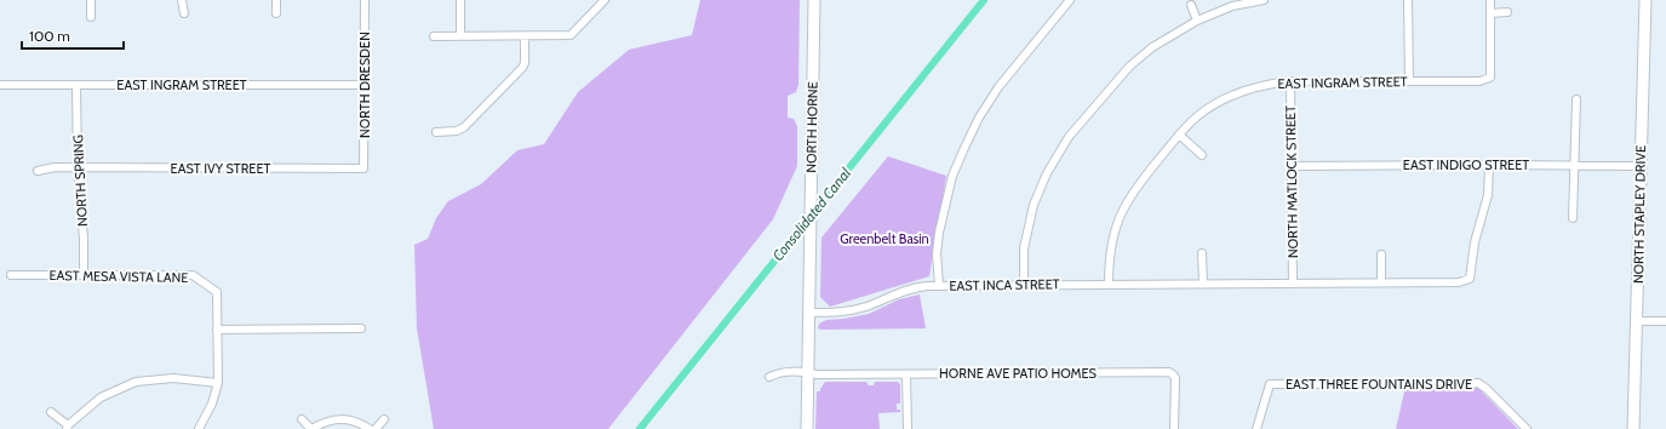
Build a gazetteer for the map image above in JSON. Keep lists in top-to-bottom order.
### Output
{
  "streets": {
    "street": [
      "EAST INGRAM STREET",
      "NORTH DRESDEN",
      "NORTH HORNE",
      "EAST INDIGO STREET",
      "EAST IVY STREET",
      "NORTH SPRING",
      "NORTH MATLOCK STREET",
      "NORTH STAPLEY DRIVE",
      "EAST MESA VISTA LANE",
      "EAST INCA STREET",
      "HORNE AVE PATIO HOMES",
      "EAST THREE FOUNTAINS DRIVE"
    ]
  },
  "crossings": [
    ["EAST INGRAM STREET", "NORTH DRESDEN"],
    ["EAST INGRAM STREET", "NORTH SPRING"],
    ["EAST INGRAM STREET", "NORTH MATLOCK STREET"],
    ["EAST INGRAM STREET", "EAST INCA STREET"],
    ["NORTH DRESDEN", "EAST IVY STREET"],
    ["NORTH HORNE", "EAST INCA STREET"],
    ["NORTH HORNE", "HORNE AVE PATIO HOMES"],
    ["EAST INDIGO STREET", "NORTH MATLOCK STREET"],
    ["EAST INDIGO STREET", "NORTH STAPLEY DRIVE"],
    ["EAST INDIGO STREET", "EAST INCA STREET"],
    ["EAST IVY STREET", "NORTH SPRING"],
    ["NORTH SPRING", "EAST MESA VISTA LANE"],
    ["NORTH MATLOCK STREET", "EAST INCA STREET"]
  ],
  "water": ["Consolidated Canal"],
  "parks": ["Greenbelt Basin"],
  "scale_bar": "100 m"
}
